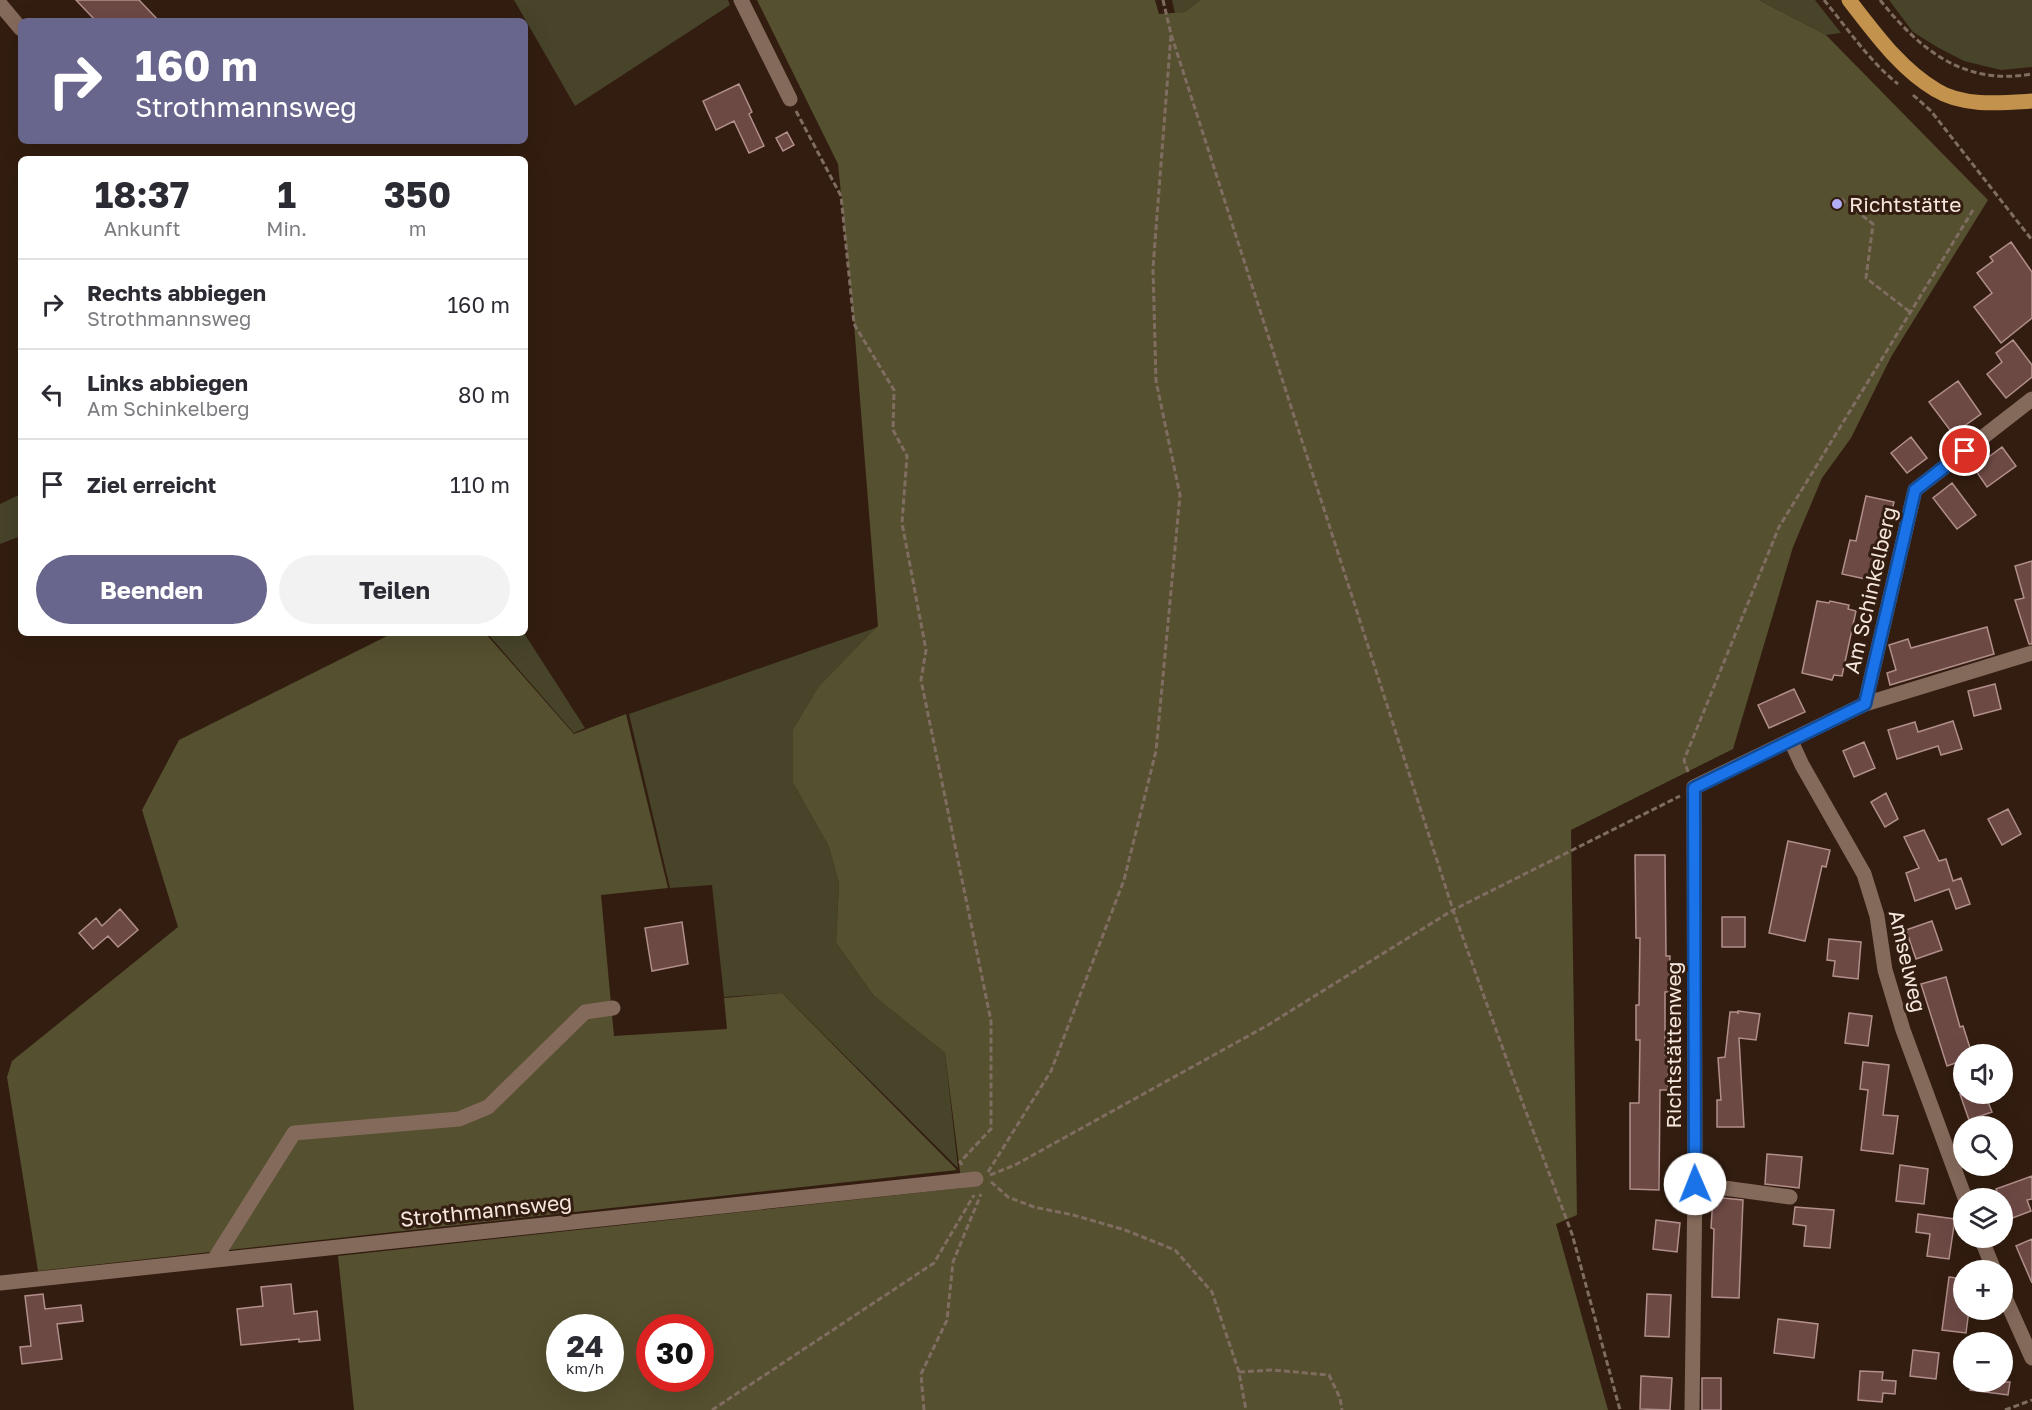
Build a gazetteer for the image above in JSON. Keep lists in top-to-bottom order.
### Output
{
  "streets": {
    "street": [
      "Am Schinkelberg",
      "Amselweg",
      "Richtstättenweg",
      "Strothmannsweg"
    ]
  },
  "places": ["Richtstätte"],
  "page": {
    "turn": ["160 m", "Strothmannsweg"],
    "eta": [
      "18:37",
      "Ankunft",
      "1",
      "Min.",
      "350",
      "m"
    ],
    "list": [
      {
        "name": "Rechts abbiegen",
        "note": "Strothmannsweg",
        "value": "160 m"
      },
      {
        "name": "Links abbiegen",
        "note": "Am Schinkelberg",
        "value": "80 m"
      },
      {
        "name": "Ziel erreicht",
        "value": "110 m"
      }
    ],
    "buttons": ["Beenden", "Teilen"],
    "map_buttons": ["+", "−"],
    "speed": "24 km/h",
    "limit": "30"
  }
}
